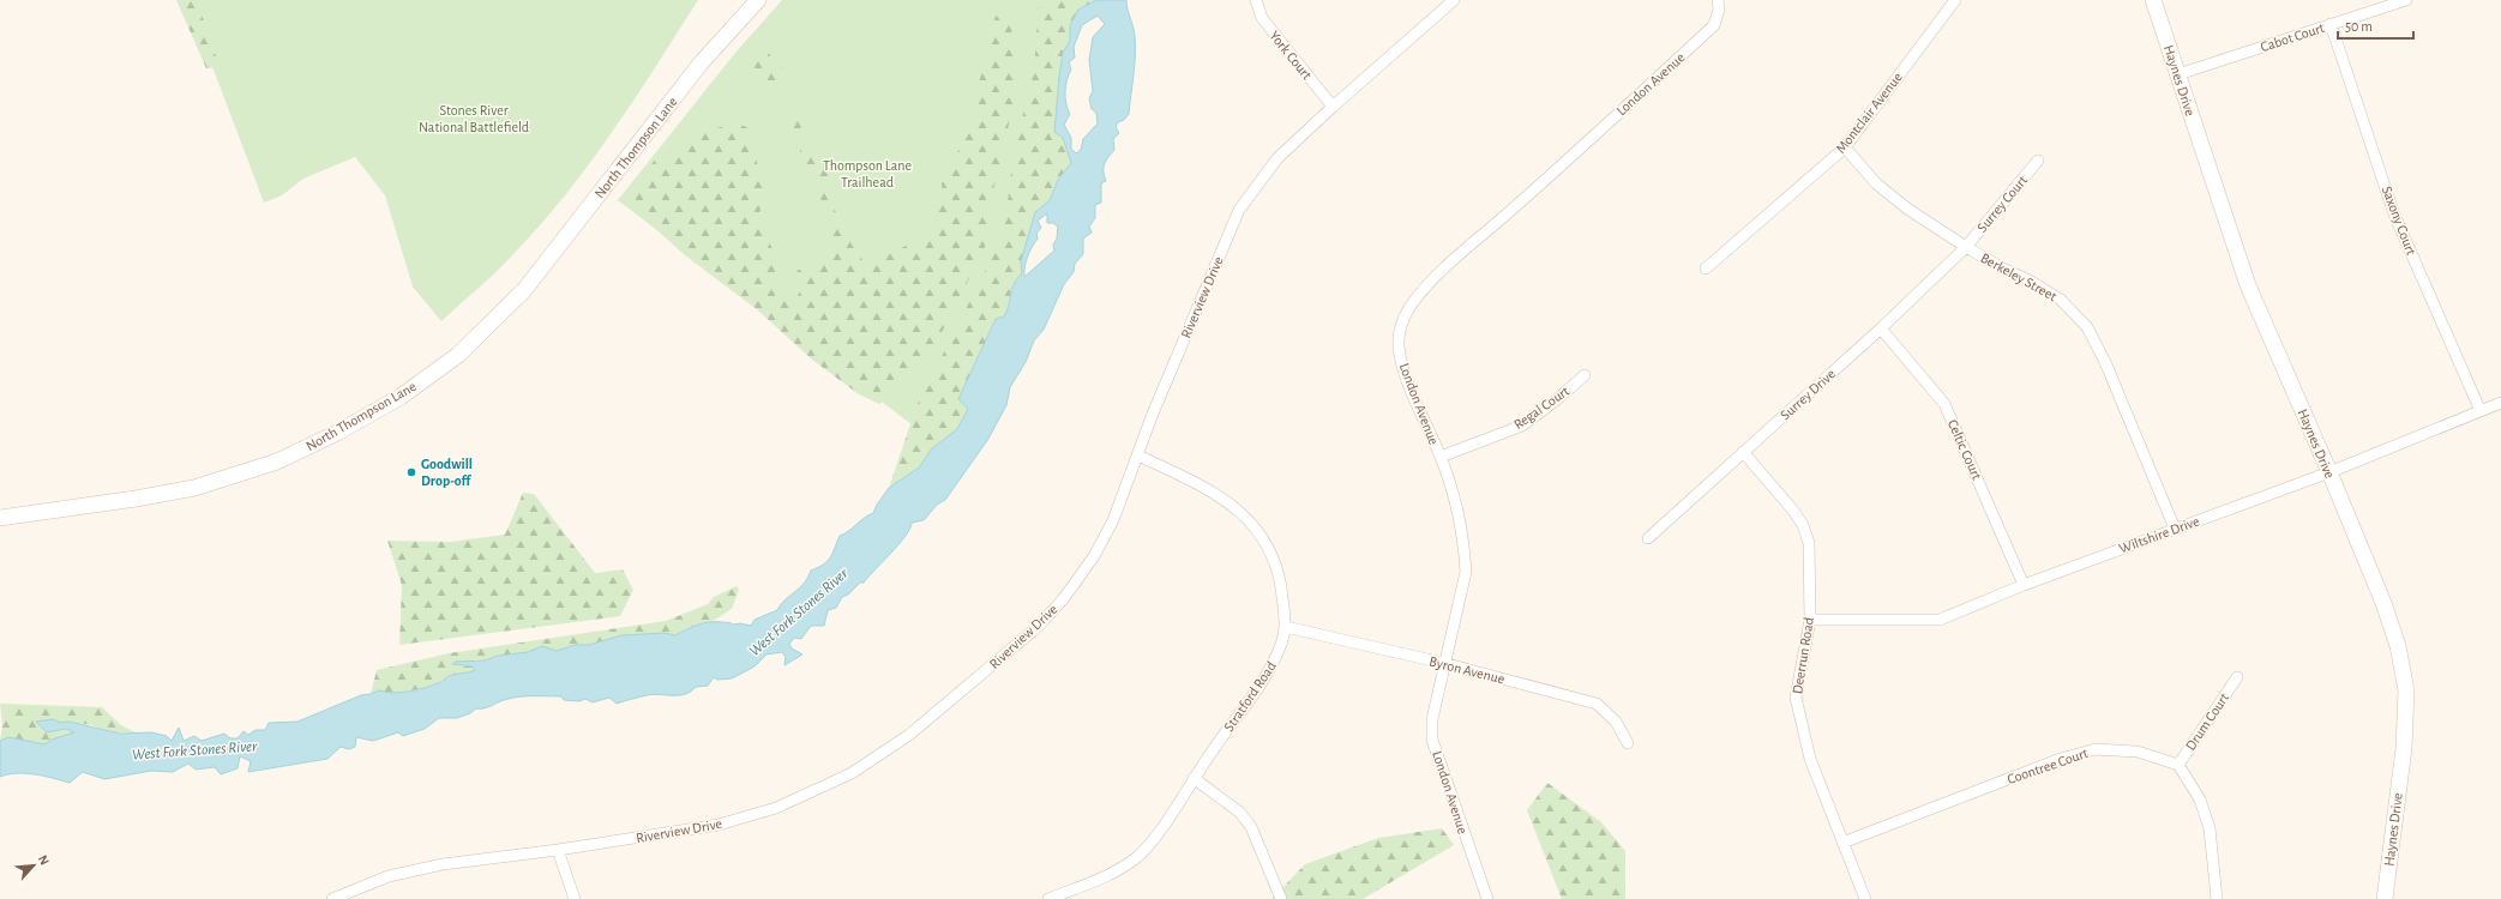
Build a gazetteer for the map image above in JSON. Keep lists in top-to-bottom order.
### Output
{
  "streets": {
    "main road": ["Haynes Drive", "North Thompson Lane"],
    "street": [
      "Cabot Court",
      "York Court",
      "London Avenue",
      "Montclair Avenue",
      "Surrey Court",
      "Saxony Court",
      "Berkeley Street",
      "Riverview Drive",
      "Surrey Drive",
      "Regal Court",
      "Celtic Court",
      "Wiltshire Drive",
      "Deerrun Road",
      "Byron Avenue",
      "Stratford Road",
      "Drum Court",
      "Coontree Court"
    ]
  },
  "crossings": [
    ["Cabot Court", "Haynes Drive"],
    ["Cabot Court", "Saxony Court"],
    ["York Court", "Riverview Drive"],
    ["Haynes Drive", "Wiltshire Drive"],
    ["London Avenue", "Regal Court"],
    ["London Avenue", "Byron Avenue"],
    ["Montclair Avenue", "Berkeley Street"],
    ["Surrey Court", "Berkeley Street"],
    ["Surrey Court", "Surrey Drive"],
    ["Saxony Court", "Wiltshire Drive"],
    ["Berkeley Street", "Surrey Drive"],
    ["Berkeley Street", "Wiltshire Drive"],
    ["Riverview Drive", "Stratford Road"],
    ["Surrey Drive", "Celtic Court"],
    ["Surrey Drive", "Deerrun Road"],
    ["Celtic Court", "Wiltshire Drive"],
    ["Wiltshire Drive", "Deerrun Road"],
    ["Deerrun Road", "Coontree Court"],
    ["Byron Avenue", "Stratford Road"],
    ["Drum Court", "Coontree Court"]
  ],
  "water": ["West Fork Stones River"],
  "parks": ["Stones River National Battlefield", "Thompson Lane Trailhead"],
  "places": ["Goodwill Drop-off"],
  "scale_bar": "50 m",
  "north": "top right"
}
